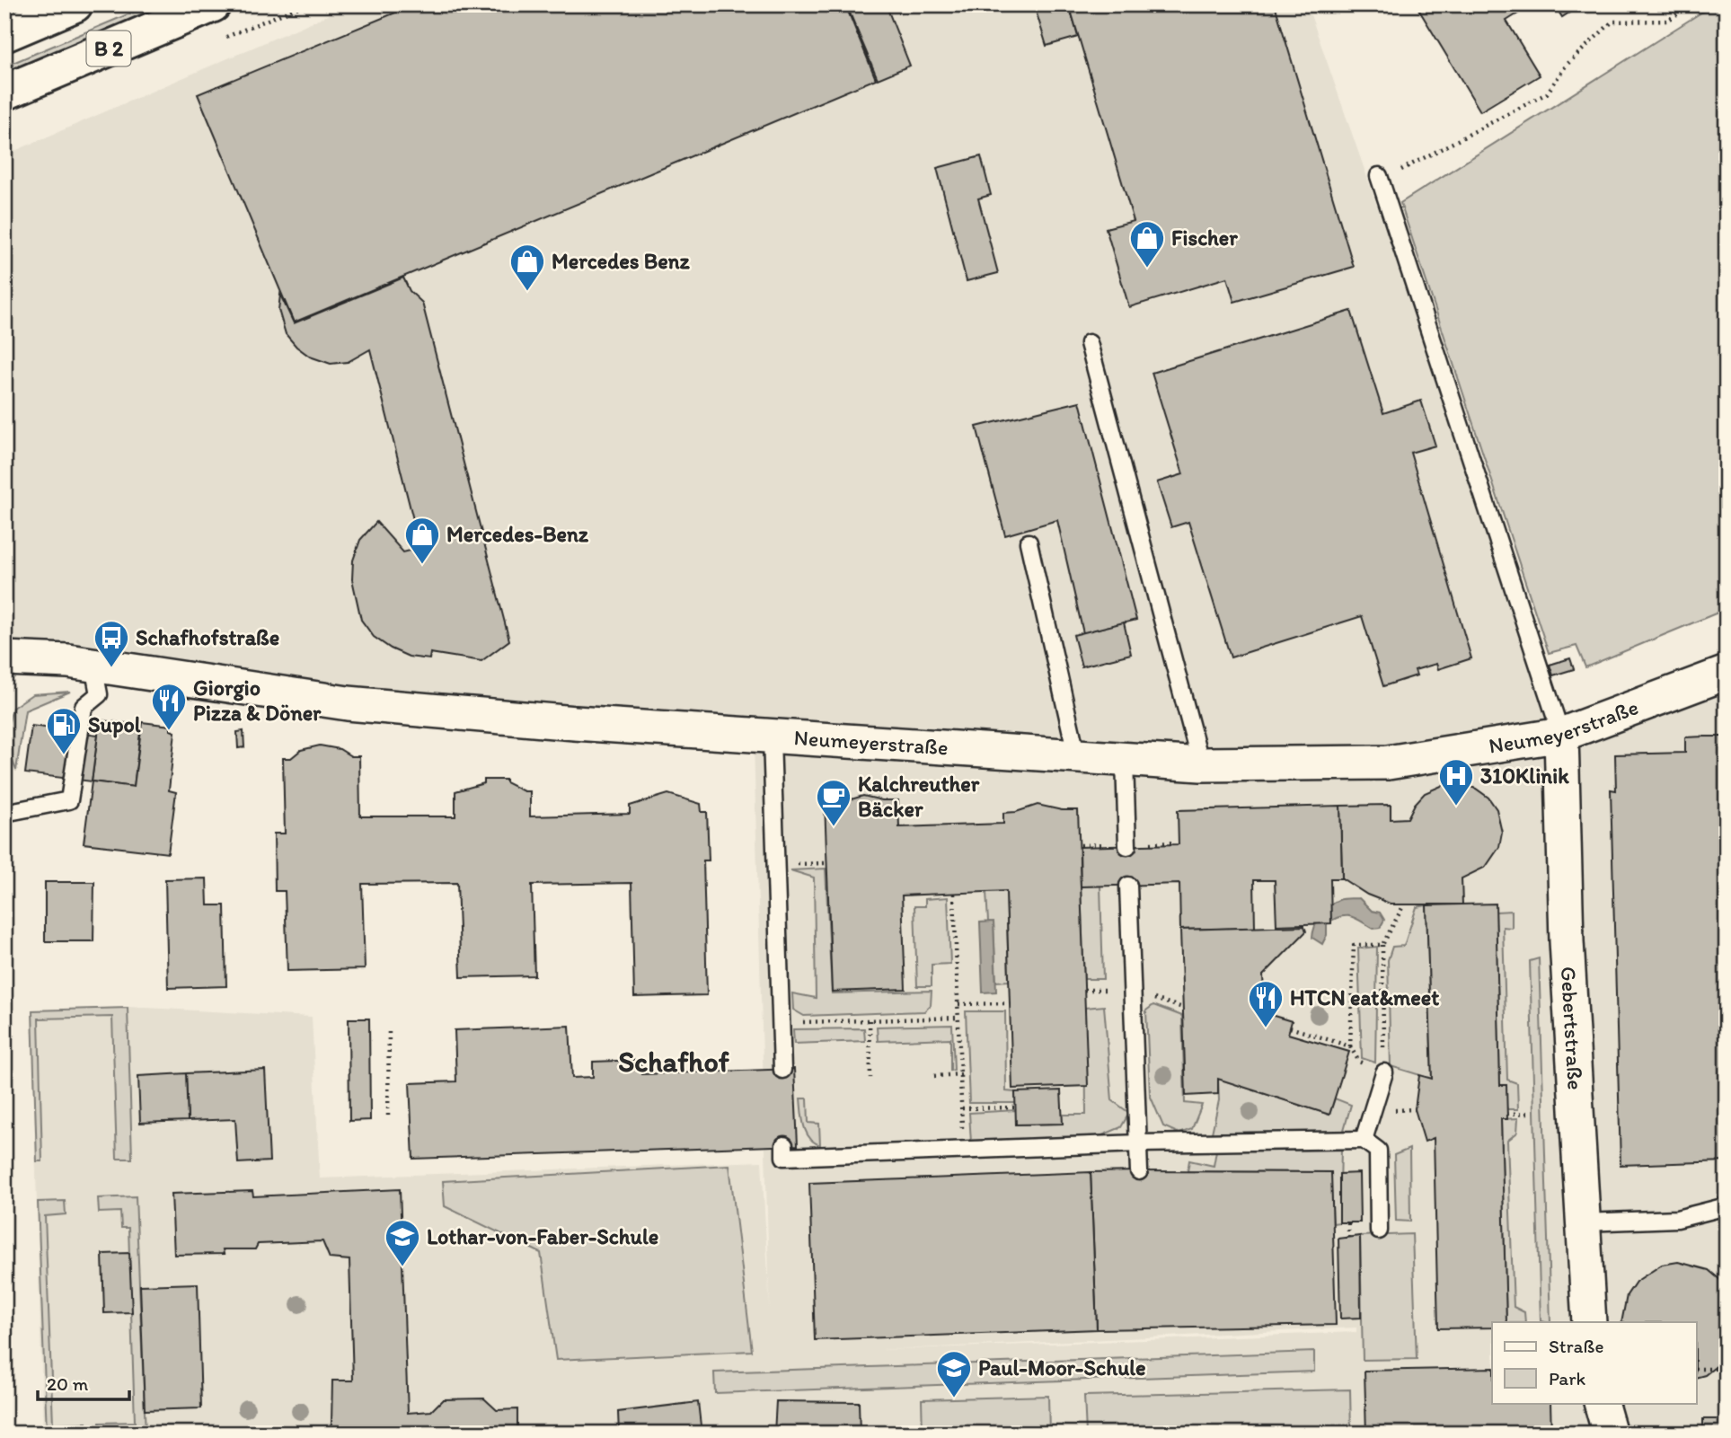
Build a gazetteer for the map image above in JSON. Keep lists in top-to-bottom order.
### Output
{
  "streets": {
    "main road": ["B 2"],
    "street": ["Neumeyerstraße", "Gebertstraße"]
  },
  "crossings": [
    ["Neumeyerstraße", "Gebertstraße"]
  ],
  "districts": ["Schafhof"],
  "places": {
    "shop": ["Fischer", "Mercedes Benz", "Mercedes-Benz"],
    "bus stop": ["Schafhofstraße"],
    "restaurant": ["Giorgio Pizza & Döner", "HTCN eat&meet"],
    "fuel station": ["Supol"],
    "hospital": ["310Klinik"],
    "cafe": ["Kalchreuther Bäcker"],
    "school or university": ["Lothar-von-Faber-Schule", "Paul-Moor-Schule"]
  },
  "legend": ["Straße", "Park"],
  "scale_bar": "20 m"
}
